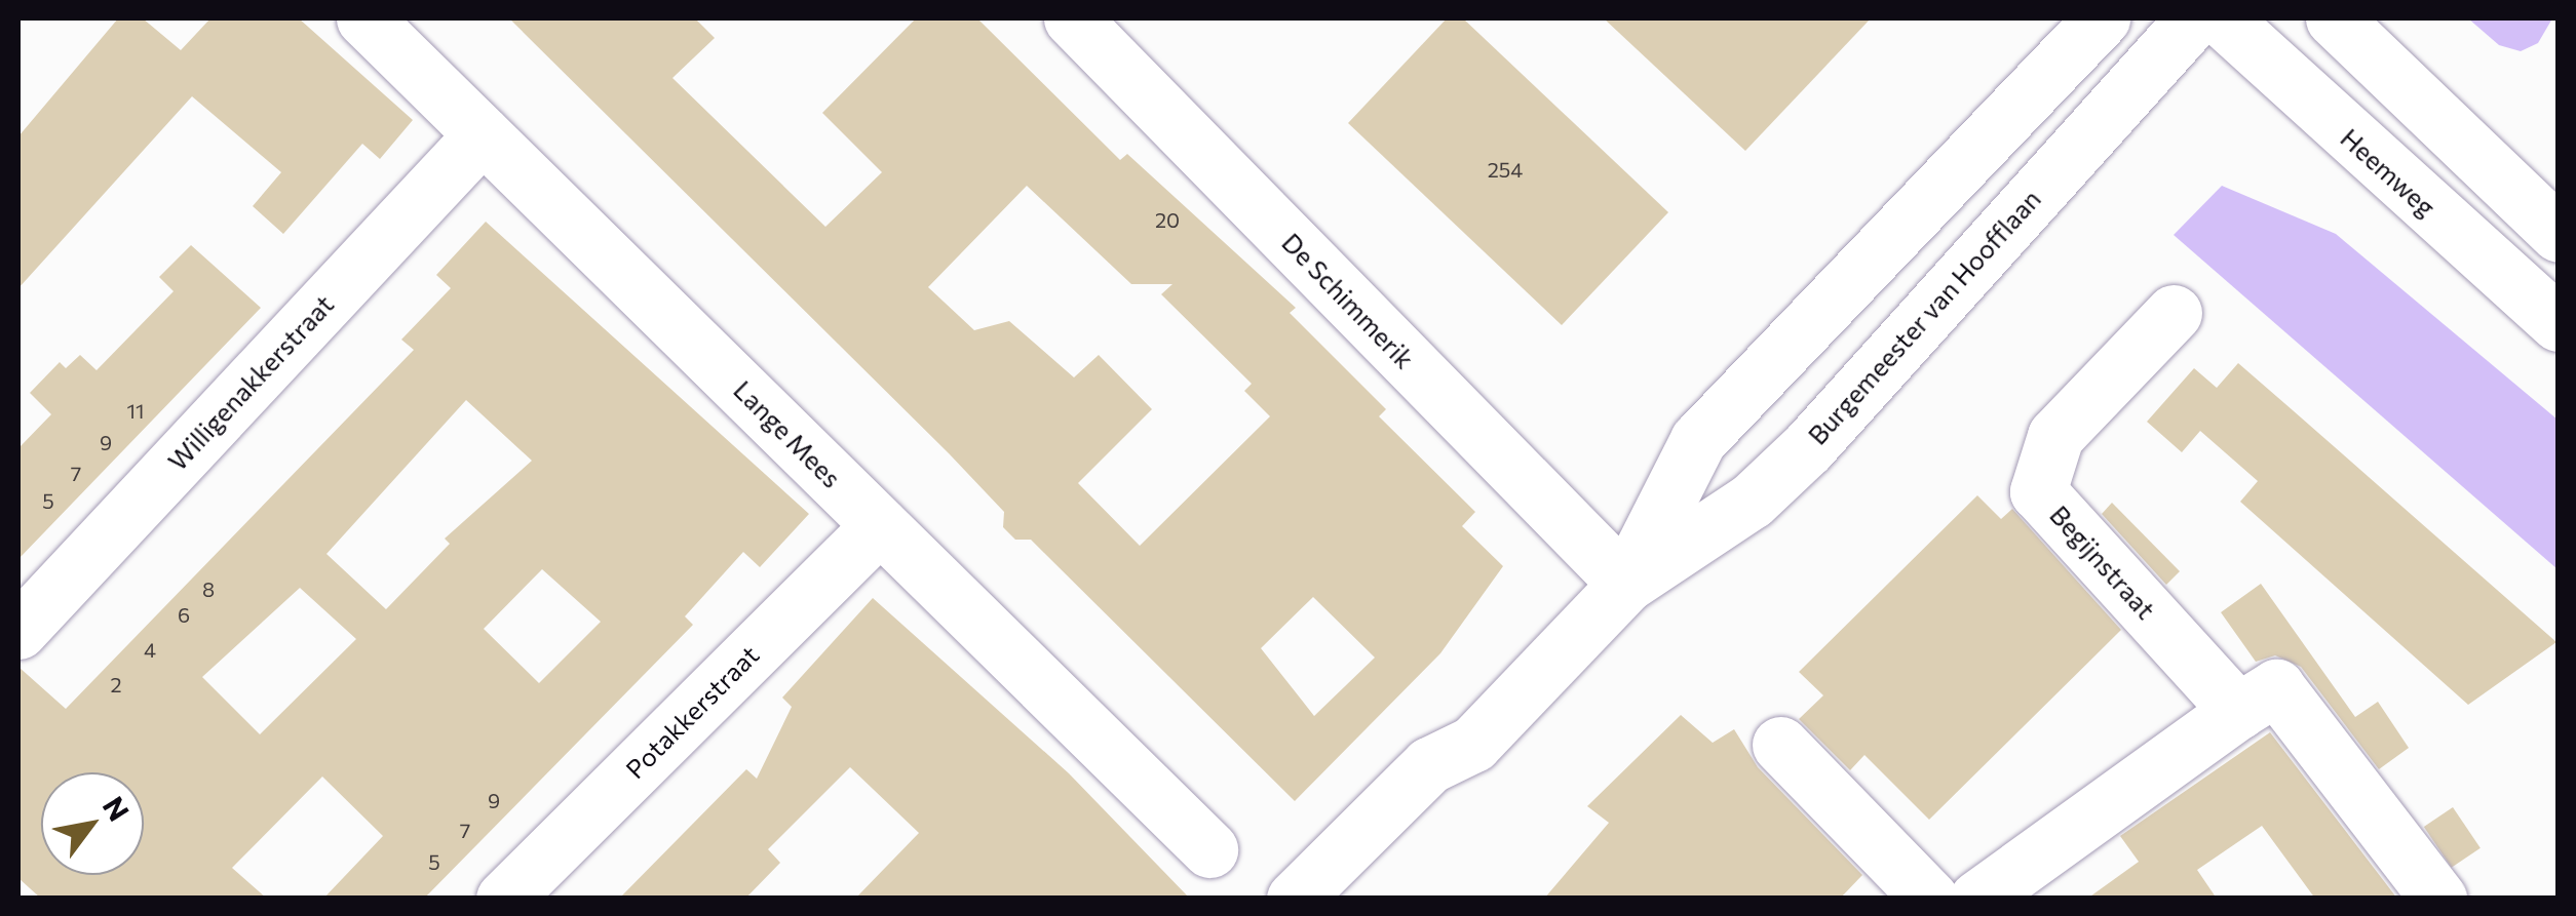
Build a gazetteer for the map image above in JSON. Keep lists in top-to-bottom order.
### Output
{
  "streets": {
    "street": [
      "Heemweg",
      "De Schimmerik",
      "Burgemeester van Hoofflaan",
      "Willigenakkerstraat",
      "Lange Mees",
      "Begijnstraat",
      "Potakkerstraat"
    ]
  },
  "crossings": [
    ["De Schimmerik", "Burgemeester van Hoofflaan"],
    ["Willigenakkerstraat", "Lange Mees"],
    ["Lange Mees", "Potakkerstraat"]
  ],
  "house_numbers": [
    "254",
    "20",
    "11",
    "9",
    "7",
    "5",
    "8",
    "6",
    "4",
    "2",
    "9",
    "7",
    "5"
  ],
  "north": "top right"
}
